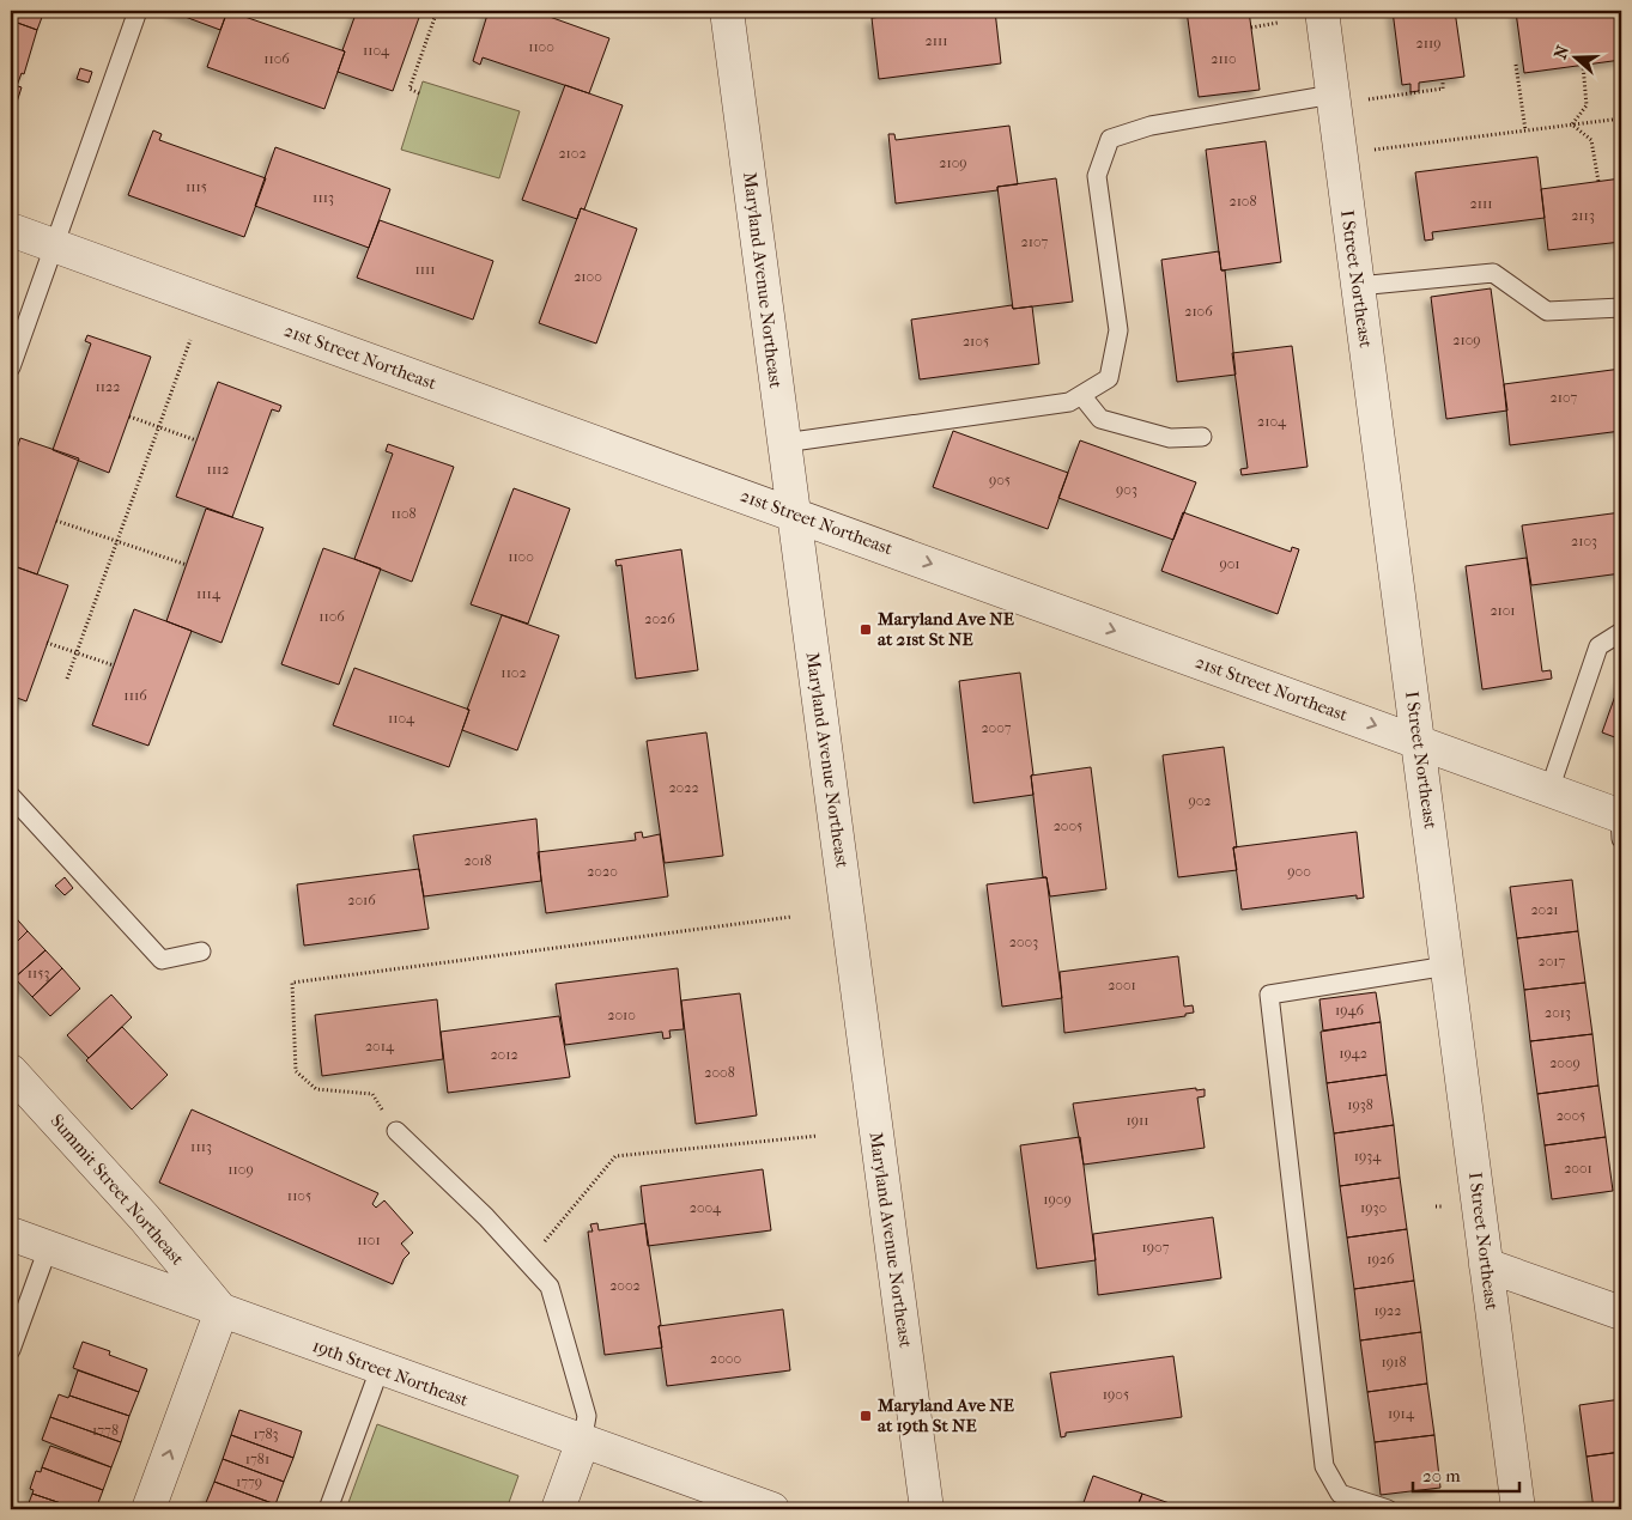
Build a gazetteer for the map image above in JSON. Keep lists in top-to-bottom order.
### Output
{
  "streets": {
    "street": [
      "I Street Northeast",
      "Maryland Avenue Northeast",
      "21st Street Northeast",
      "Summit Street Northeast",
      "19th Street Northeast"
    ]
  },
  "crossings": [
    ["I Street Northeast", "21st Street Northeast"],
    ["Maryland Avenue Northeast", "21st Street Northeast"],
    ["Summit Street Northeast", "19th Street Northeast"]
  ],
  "one_way": ["21st Street Northeast"],
  "places": {
    "transit": ["Maryland Ave NE at 21st St NE", "Maryland Ave NE at 19th St NE"]
  },
  "house_numbers": [
    "2111",
    "2119",
    "1100",
    "1104",
    "1106",
    "2110",
    "2102",
    "2109",
    "1115",
    "1113",
    "2108",
    "2111",
    "2113",
    "2107",
    "1111",
    "2100",
    "2106",
    "2109",
    "2105",
    "1122",
    "2107",
    "2104",
    "1112",
    "905",
    "903",
    "1108",
    "2103",
    "1100",
    "901",
    "1114",
    "2101",
    "1106",
    "2026",
    "1102",
    "1116",
    "1104",
    "2007",
    "2022",
    "902",
    "2005",
    "2018",
    "2020",
    "900",
    "2016",
    "2021",
    "2003",
    "2017",
    "1153",
    "2001",
    "1946",
    "2013",
    "2010",
    "2014",
    "1942",
    "2012",
    "2009",
    "2008",
    "1938",
    "2005",
    "1911",
    "1113",
    "1934",
    "2001",
    "1109",
    "1105",
    "1909",
    "2004",
    "1930",
    "1101",
    "1907",
    "1926",
    "2002",
    "1922",
    "2000",
    "1918",
    "1905",
    "1914",
    "1778",
    "1783",
    "1781",
    "1779"
  ],
  "scale_bar": "20 m",
  "north": "left"
}
